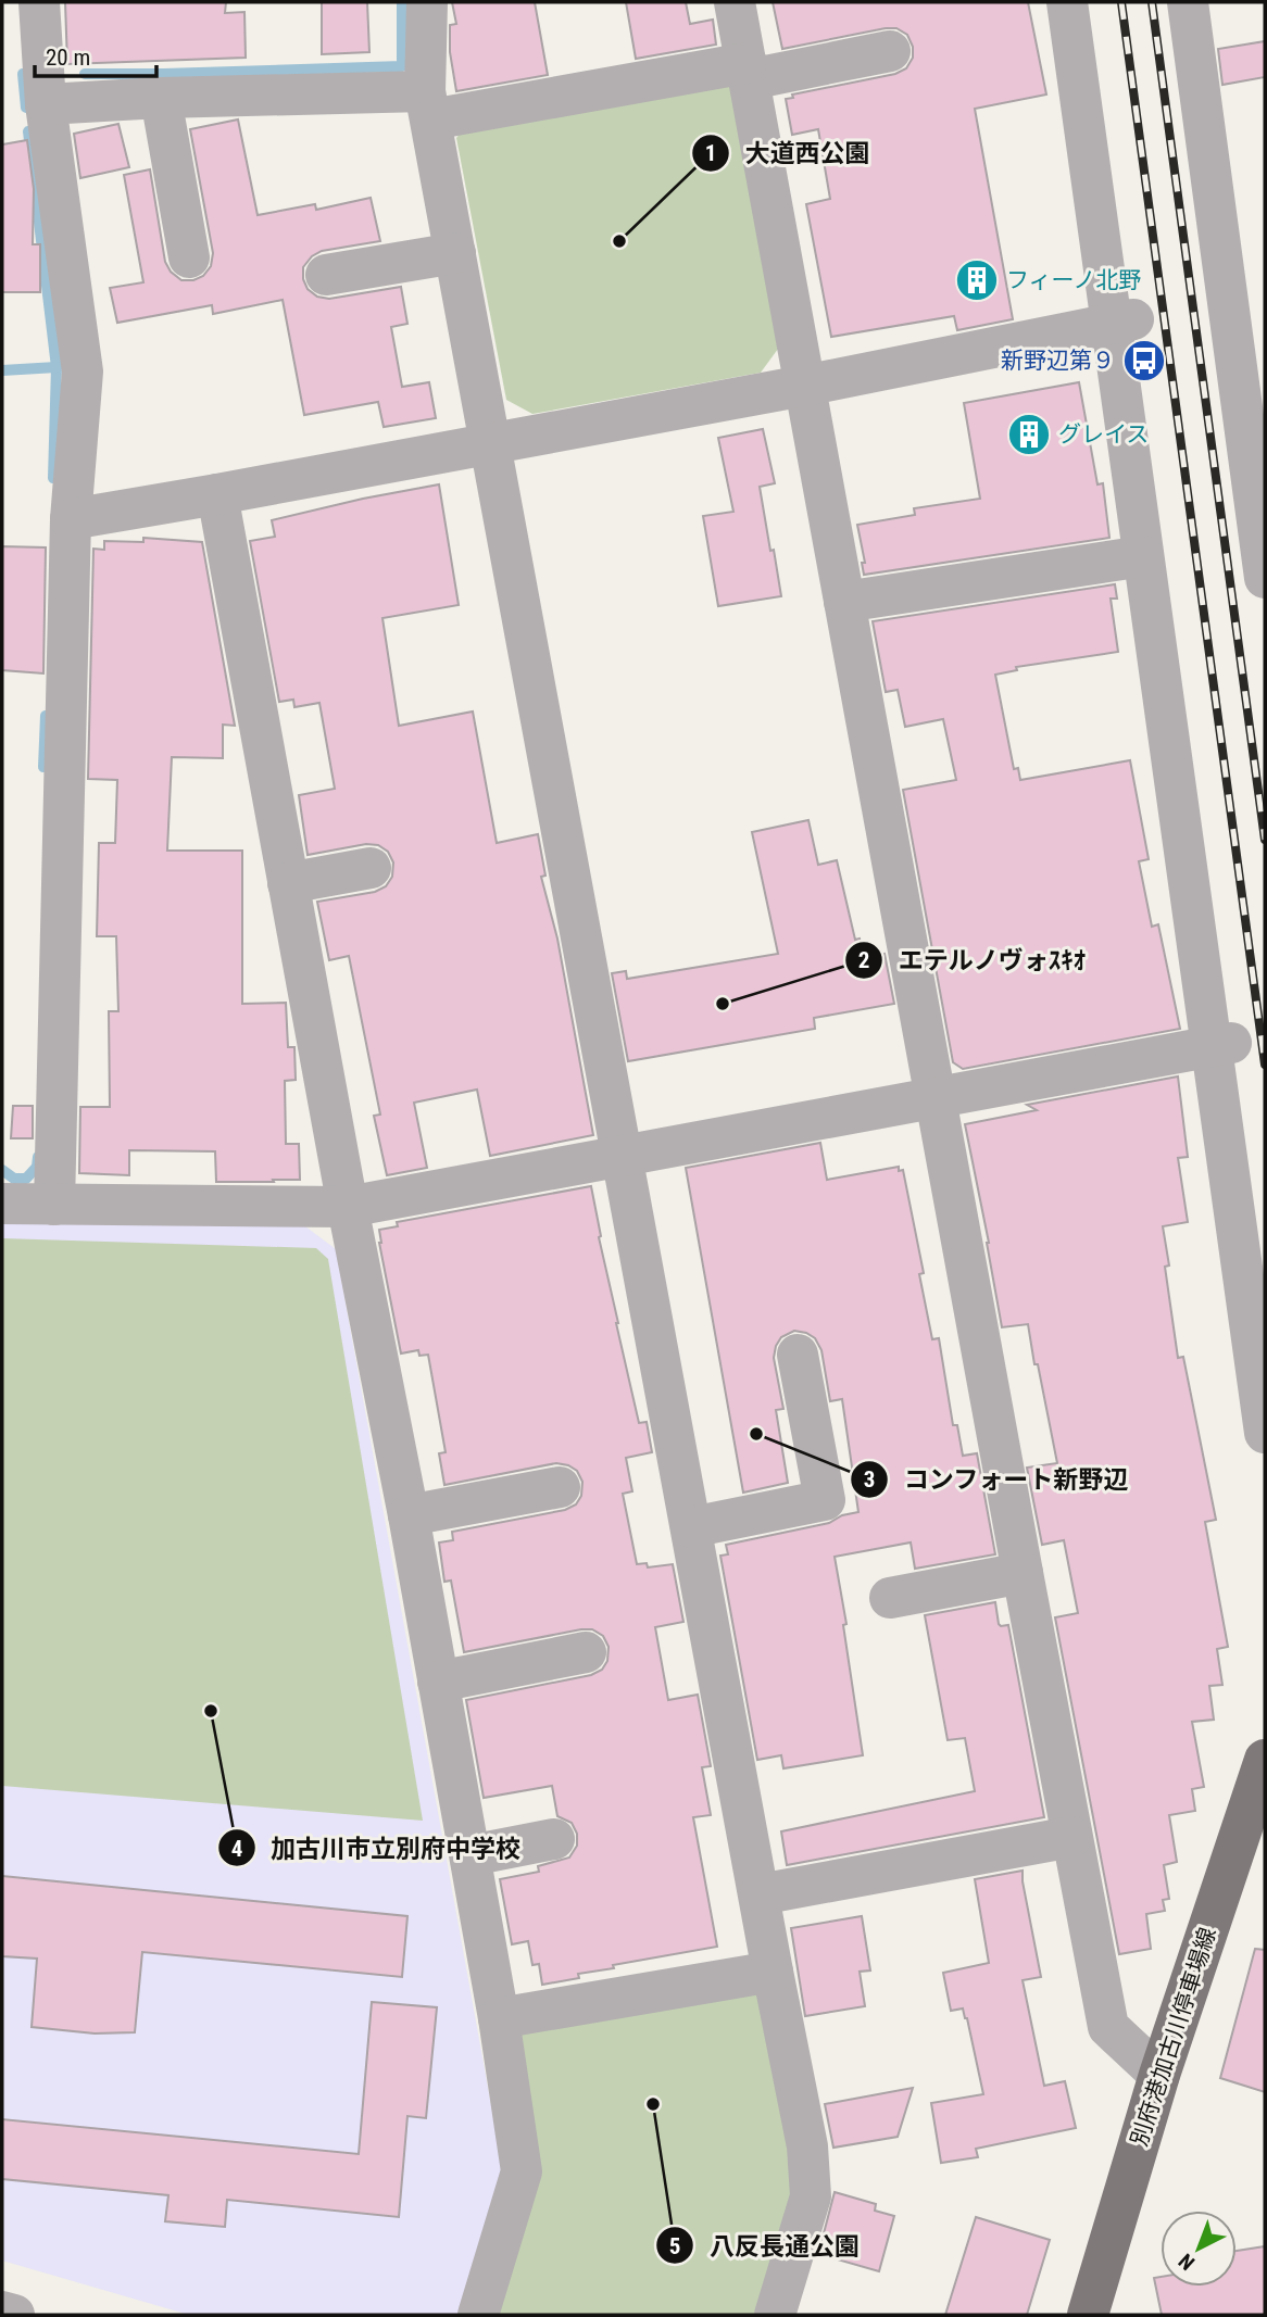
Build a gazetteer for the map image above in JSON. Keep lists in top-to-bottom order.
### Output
{
  "streets": {
    "main road": ["別府港加古川停車場線"]
  },
  "places": {
    "other": [
      "大道西公園",
      "エテルノヴォｽｷｵ",
      "コンフォート新野辺",
      "加古川市立別府中学校",
      "八反長通公園"
    ],
    "building": ["フィーノ北野", "グレイス"],
    "bus stop": ["新野辺第９"]
  },
  "scale_bar": "20 m",
  "north": "bottom left"
}
